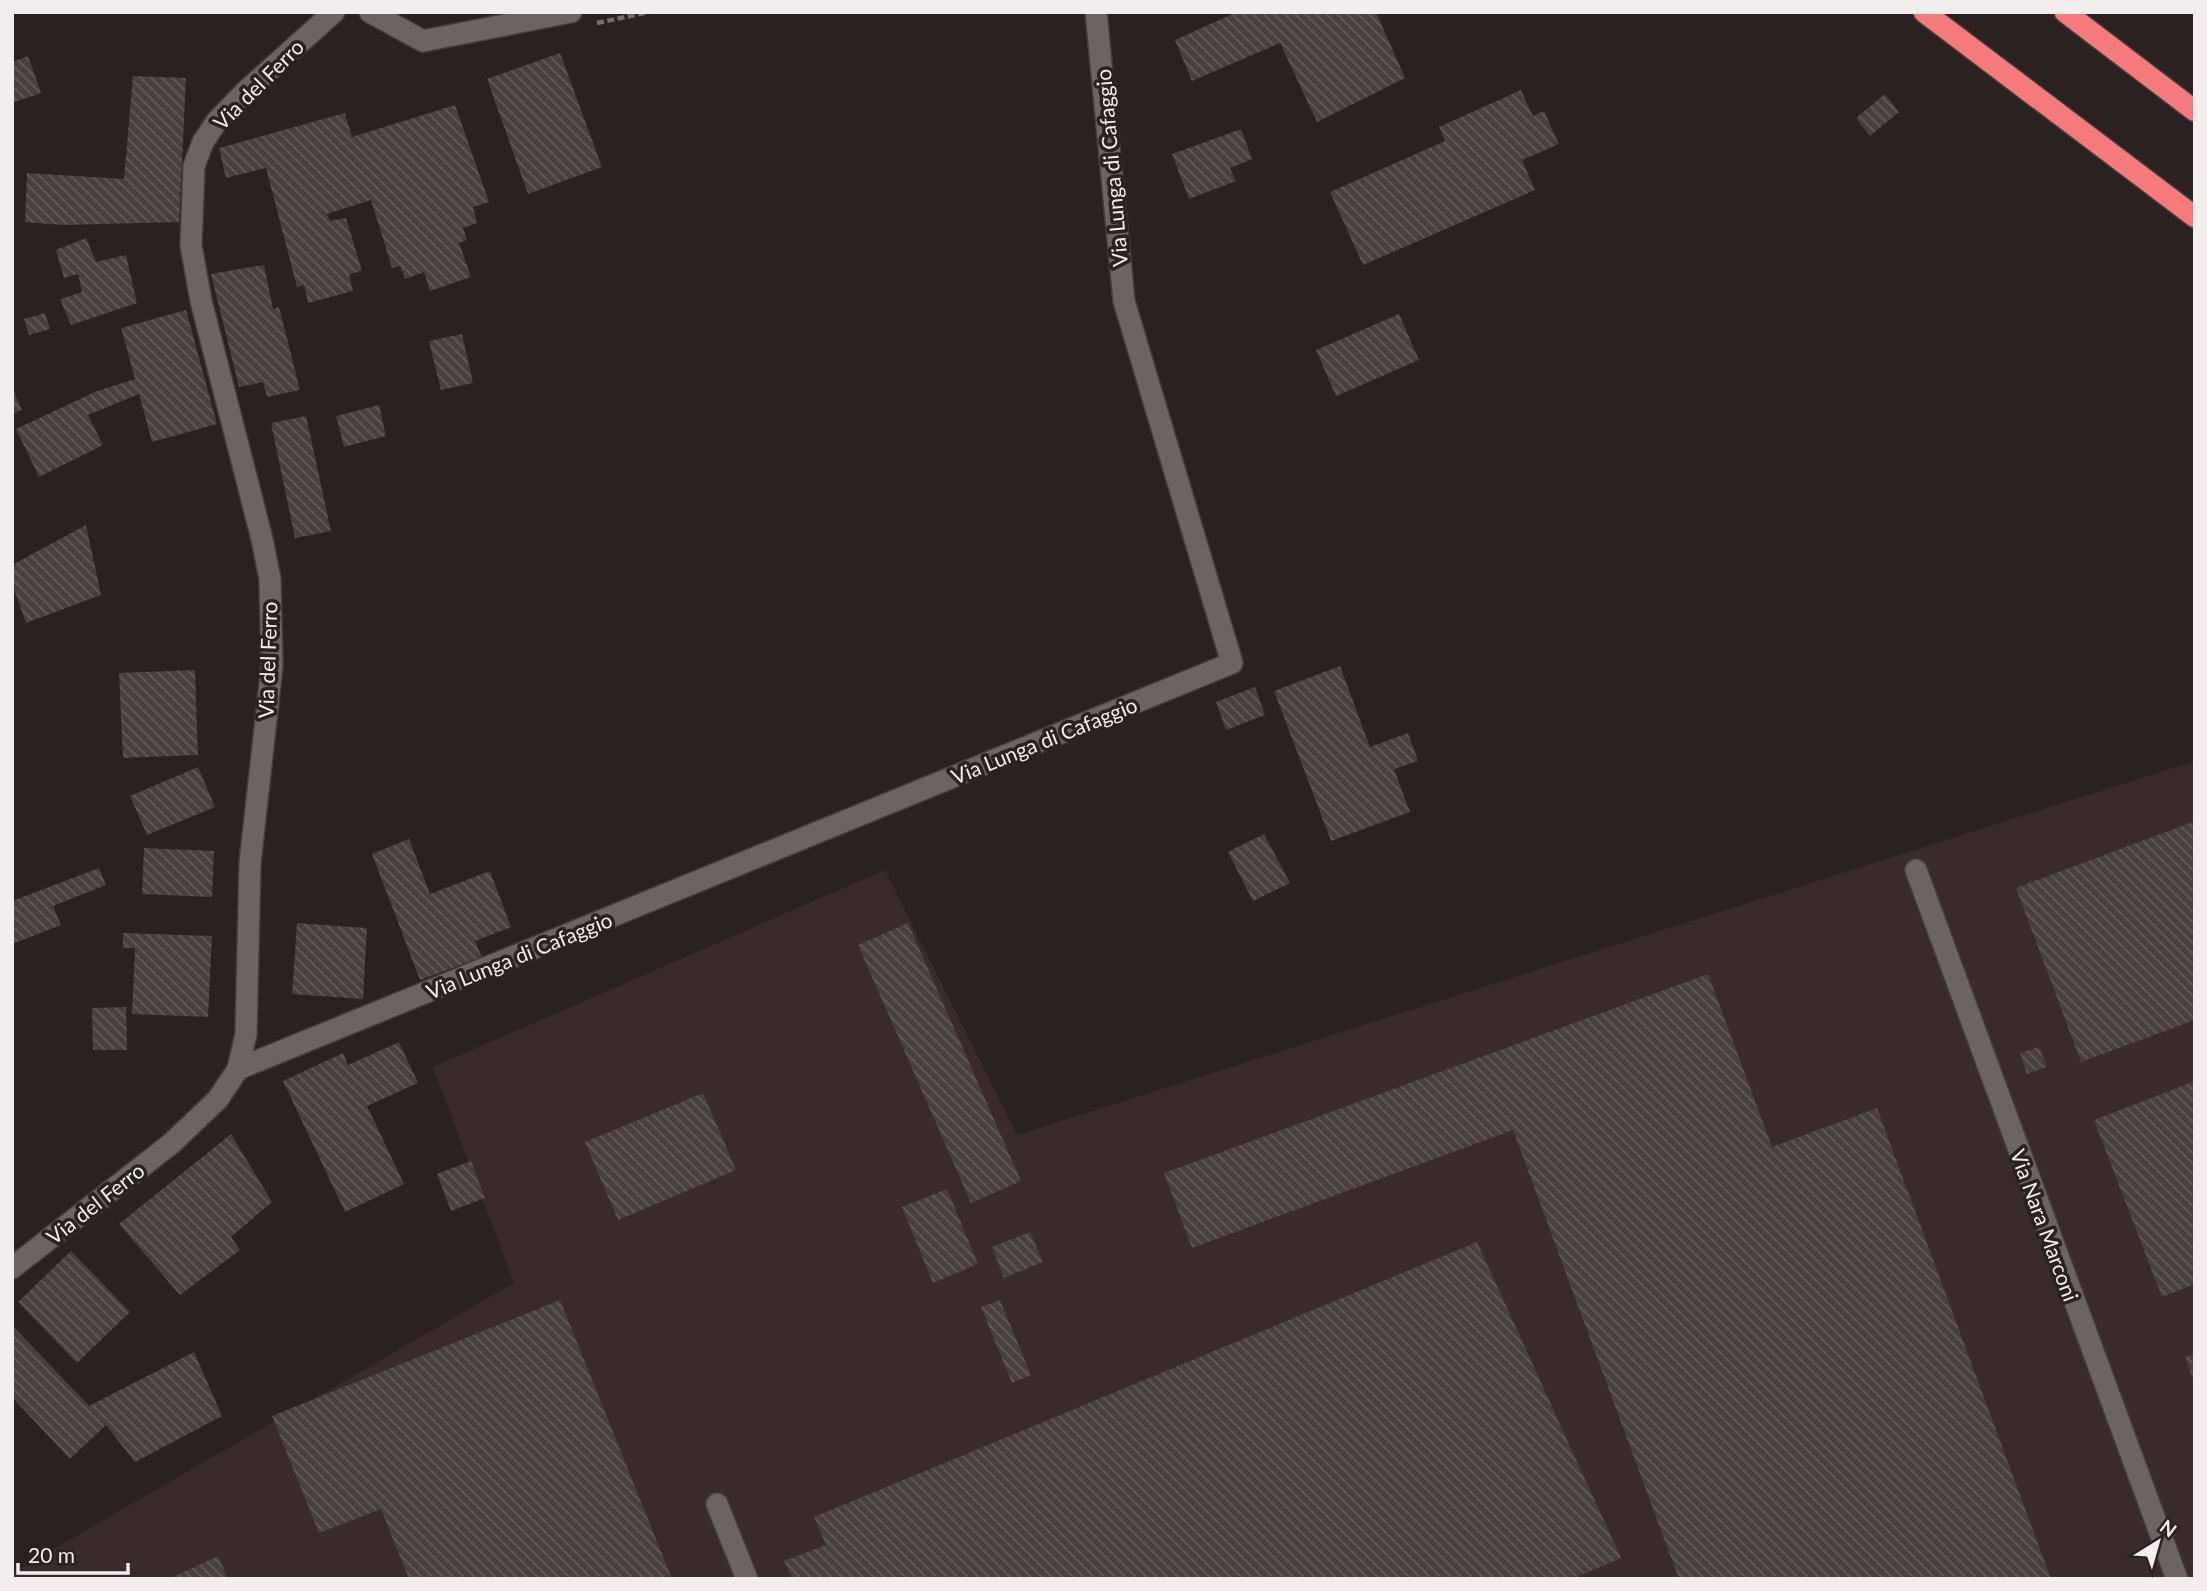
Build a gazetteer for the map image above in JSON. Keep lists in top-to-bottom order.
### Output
{
  "streets": {
    "street": ["Via del Ferro", "Via Lunga di Cafaggio", "Via Nara Marconi"]
  },
  "crossings": [
    ["Via del Ferro", "Via Lunga di Cafaggio"]
  ],
  "scale_bar": "20 m",
  "north": "top right"
}
